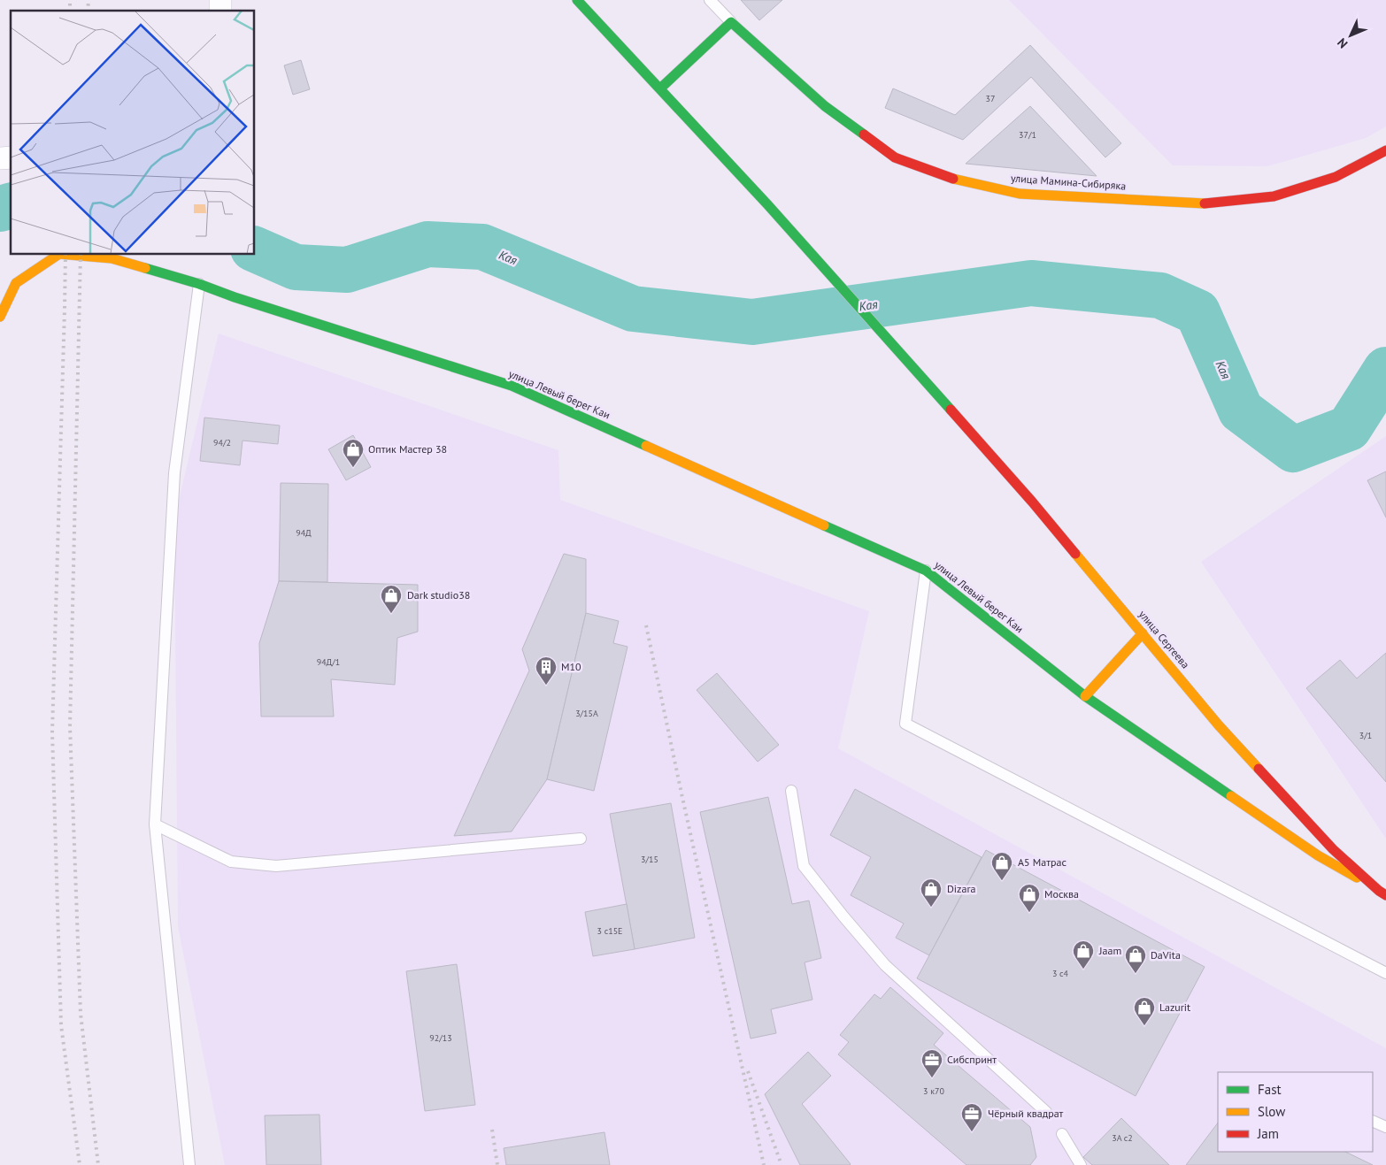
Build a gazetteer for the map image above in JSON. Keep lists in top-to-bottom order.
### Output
{
  "streets": {
    "street": ["улица Мамина-Сибиряка", "улица Левый берег Каи", "улица Сергеева"]
  },
  "crossings": [
    ["улица Левый берег Каи", "улица Сергеева"]
  ],
  "water": ["Кая"],
  "places": {
    "shop": [
      "Оптик Мастер 38",
      "Dark studio38",
      "А5 Матрас",
      "Dizara",
      "Москва",
      "Jaam",
      "DaVita",
      "Lazurit"
    ],
    "building": ["M10"],
    "office": ["Сибспринт", "Чёрный квадрат"]
  },
  "house_numbers": [
    "37",
    "37/1",
    "94/2",
    "94Д",
    "94Д/1",
    "3/15А",
    "3/1",
    "3/15",
    "3 с15Е",
    "3 с4",
    "92/13",
    "3 к70",
    "3А с2"
  ],
  "legend": ["Fast", "Slow", "Jam"],
  "north": "bottom left"
}
